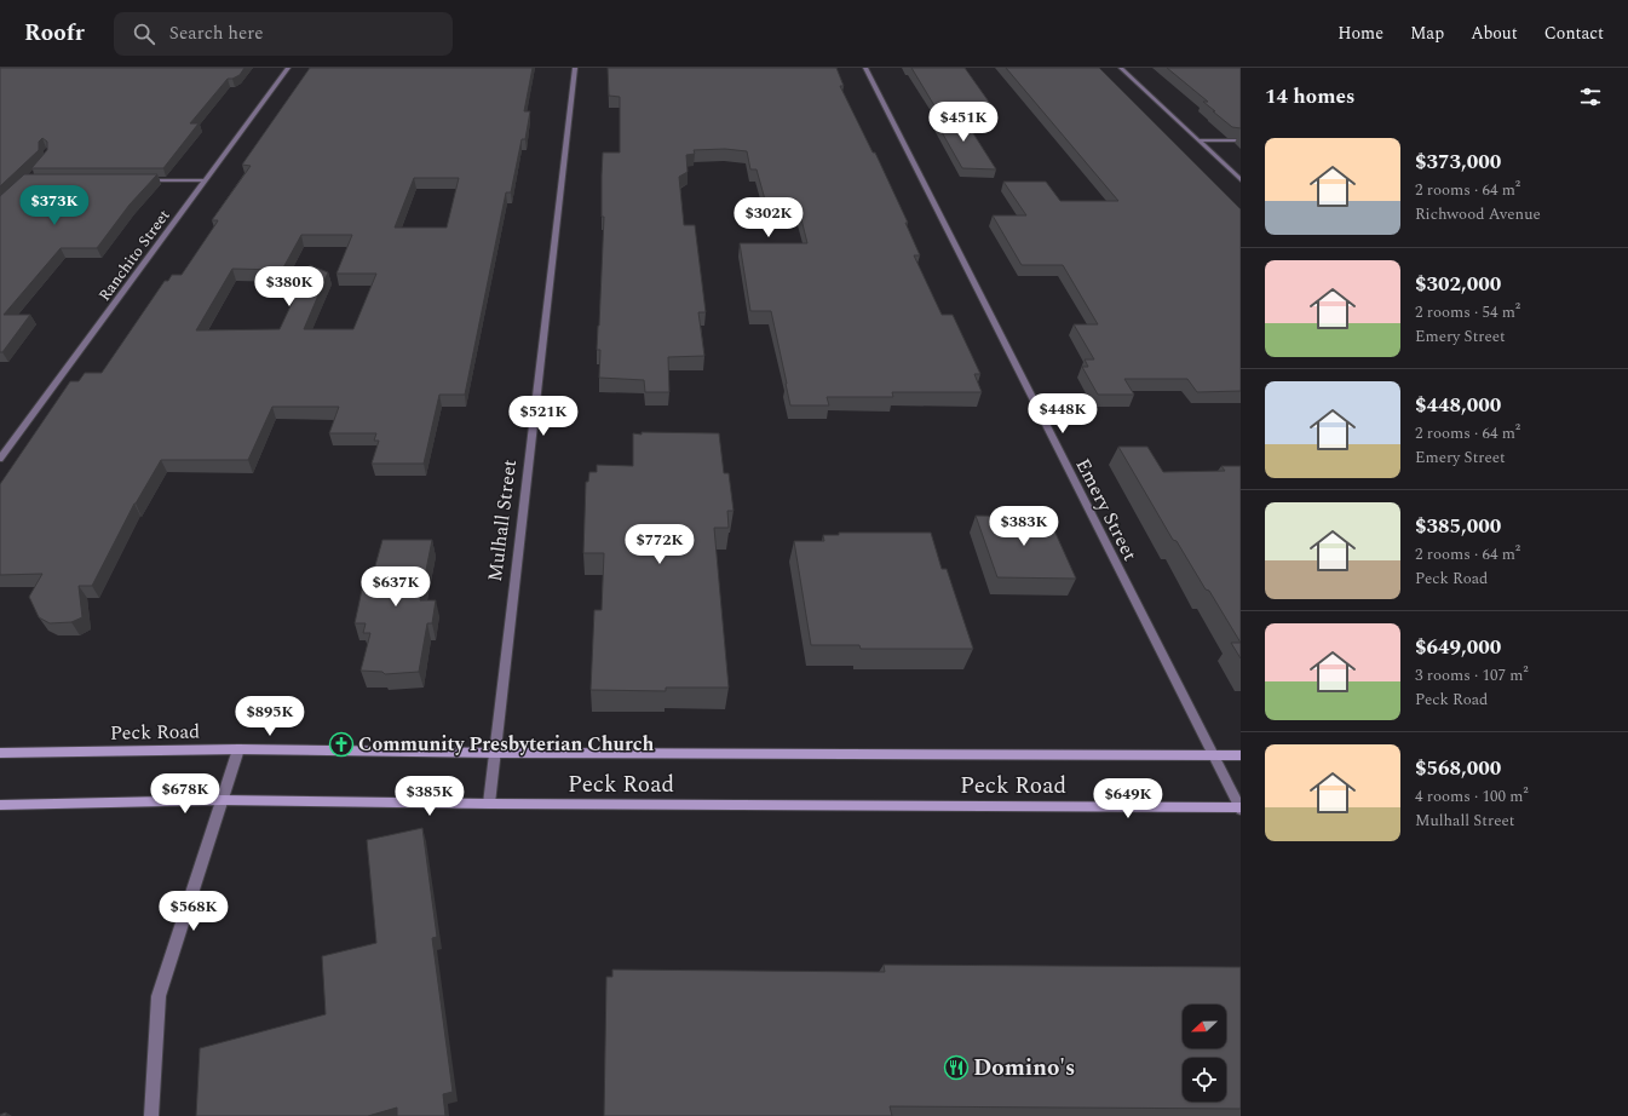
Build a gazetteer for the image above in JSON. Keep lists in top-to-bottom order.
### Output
{
  "streets": {
    "main road": ["Peck Road"],
    "street": ["Ranchito Street", "Emery Street", "Mulhall Street"]
  },
  "crossings": [
    ["Emery Street", "Peck Road"],
    ["Mulhall Street", "Peck Road"]
  ],
  "places": {
    "church": ["Community Presbyterian Church"],
    "restaurant": ["Domino's"]
  },
  "north": "left",
  "page": {
    "header": "Roofr",
    "search": "Search here",
    "nav": [
      "Home",
      "Map",
      "About",
      "Contact"
    ],
    "heading": "14 homes",
    "price": [
      "$451K",
      "$373K",
      "$302K",
      "$380K",
      "$448K",
      "$521K",
      "$383K",
      "$772K",
      "$637K",
      "$895K",
      "$678K",
      "$385K",
      "$649K",
      "$568K"
    ],
    "list": [
      {
        "name": "$373,000",
        "note": "2 rooms · 64 m² · Richwood Avenue"
      },
      {
        "name": "$302,000",
        "note": "2 rooms · 54 m² · Emery Street"
      },
      {
        "name": "$448,000",
        "note": "2 rooms · 64 m² · Emery Street"
      },
      {
        "name": "$385,000",
        "note": "2 rooms · 64 m² · Peck Road"
      },
      {
        "name": "$649,000",
        "note": "3 rooms · 107 m² · Peck Road"
      },
      {
        "name": "$568,000",
        "note": "4 rooms · 100 m² · Mulhall Street"
      }
    ]
  }
}
